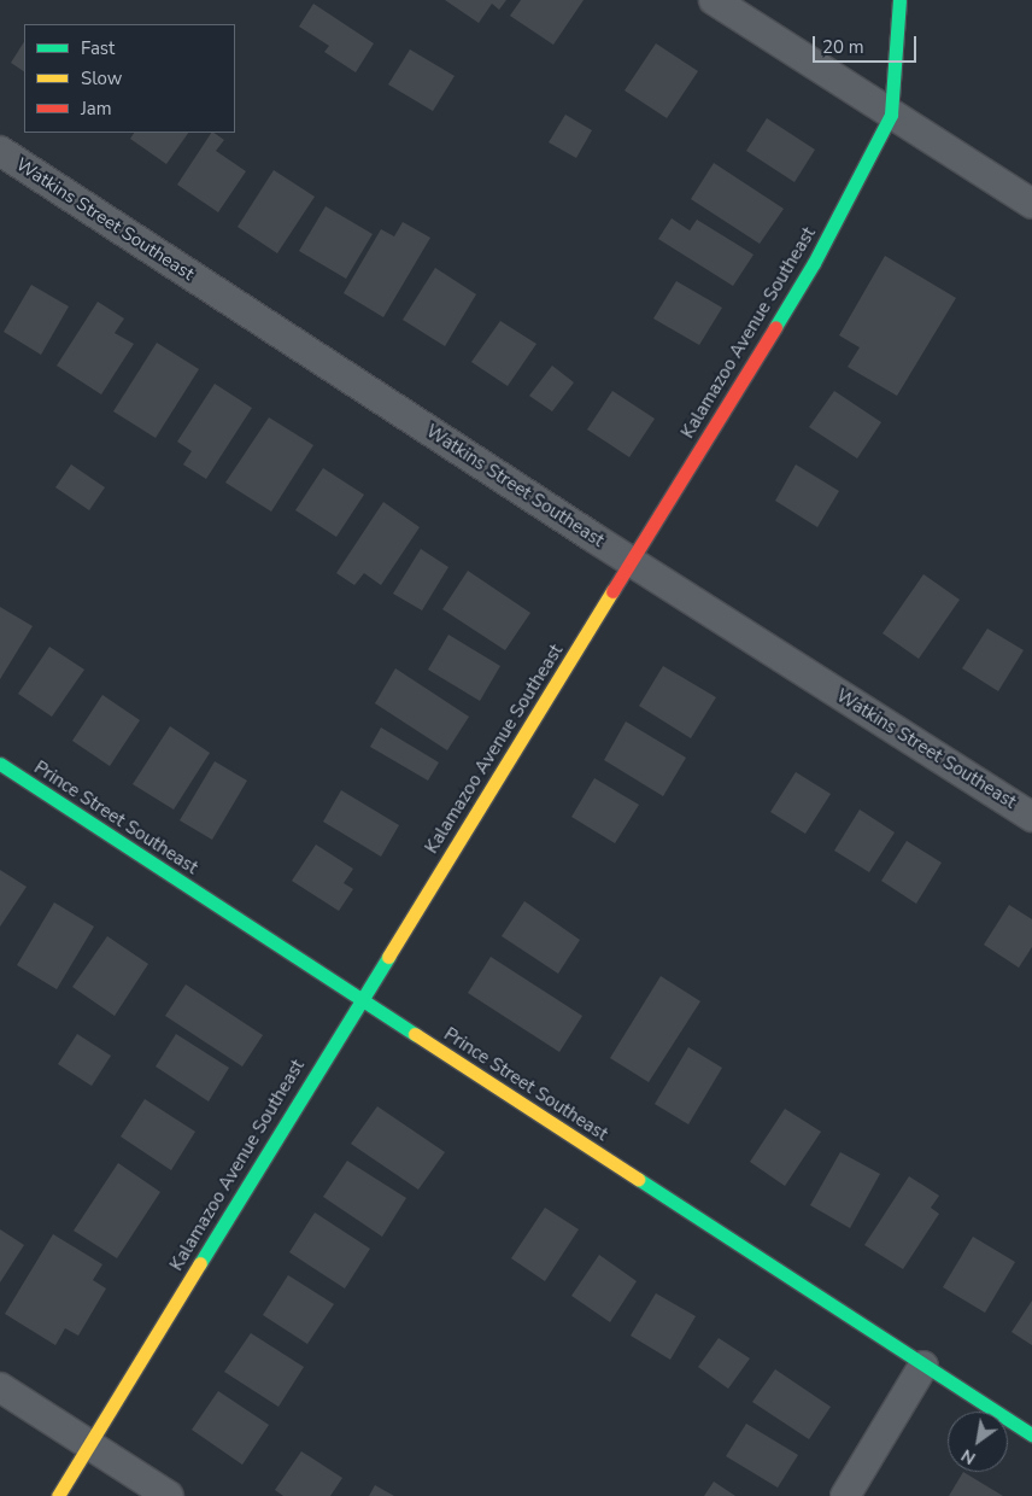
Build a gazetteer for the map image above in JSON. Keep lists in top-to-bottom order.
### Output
{
  "streets": {
    "street": ["Watkins Street Southeast", "Kalamazoo Avenue Southeast", "Prince Street Southeast"]
  },
  "crossings": [
    ["Watkins Street Southeast", "Kalamazoo Avenue Southeast"],
    ["Kalamazoo Avenue Southeast", "Prince Street Southeast"]
  ],
  "legend": ["Fast", "Slow", "Jam"],
  "scale_bar": "20 m",
  "north": "bottom left"
}
